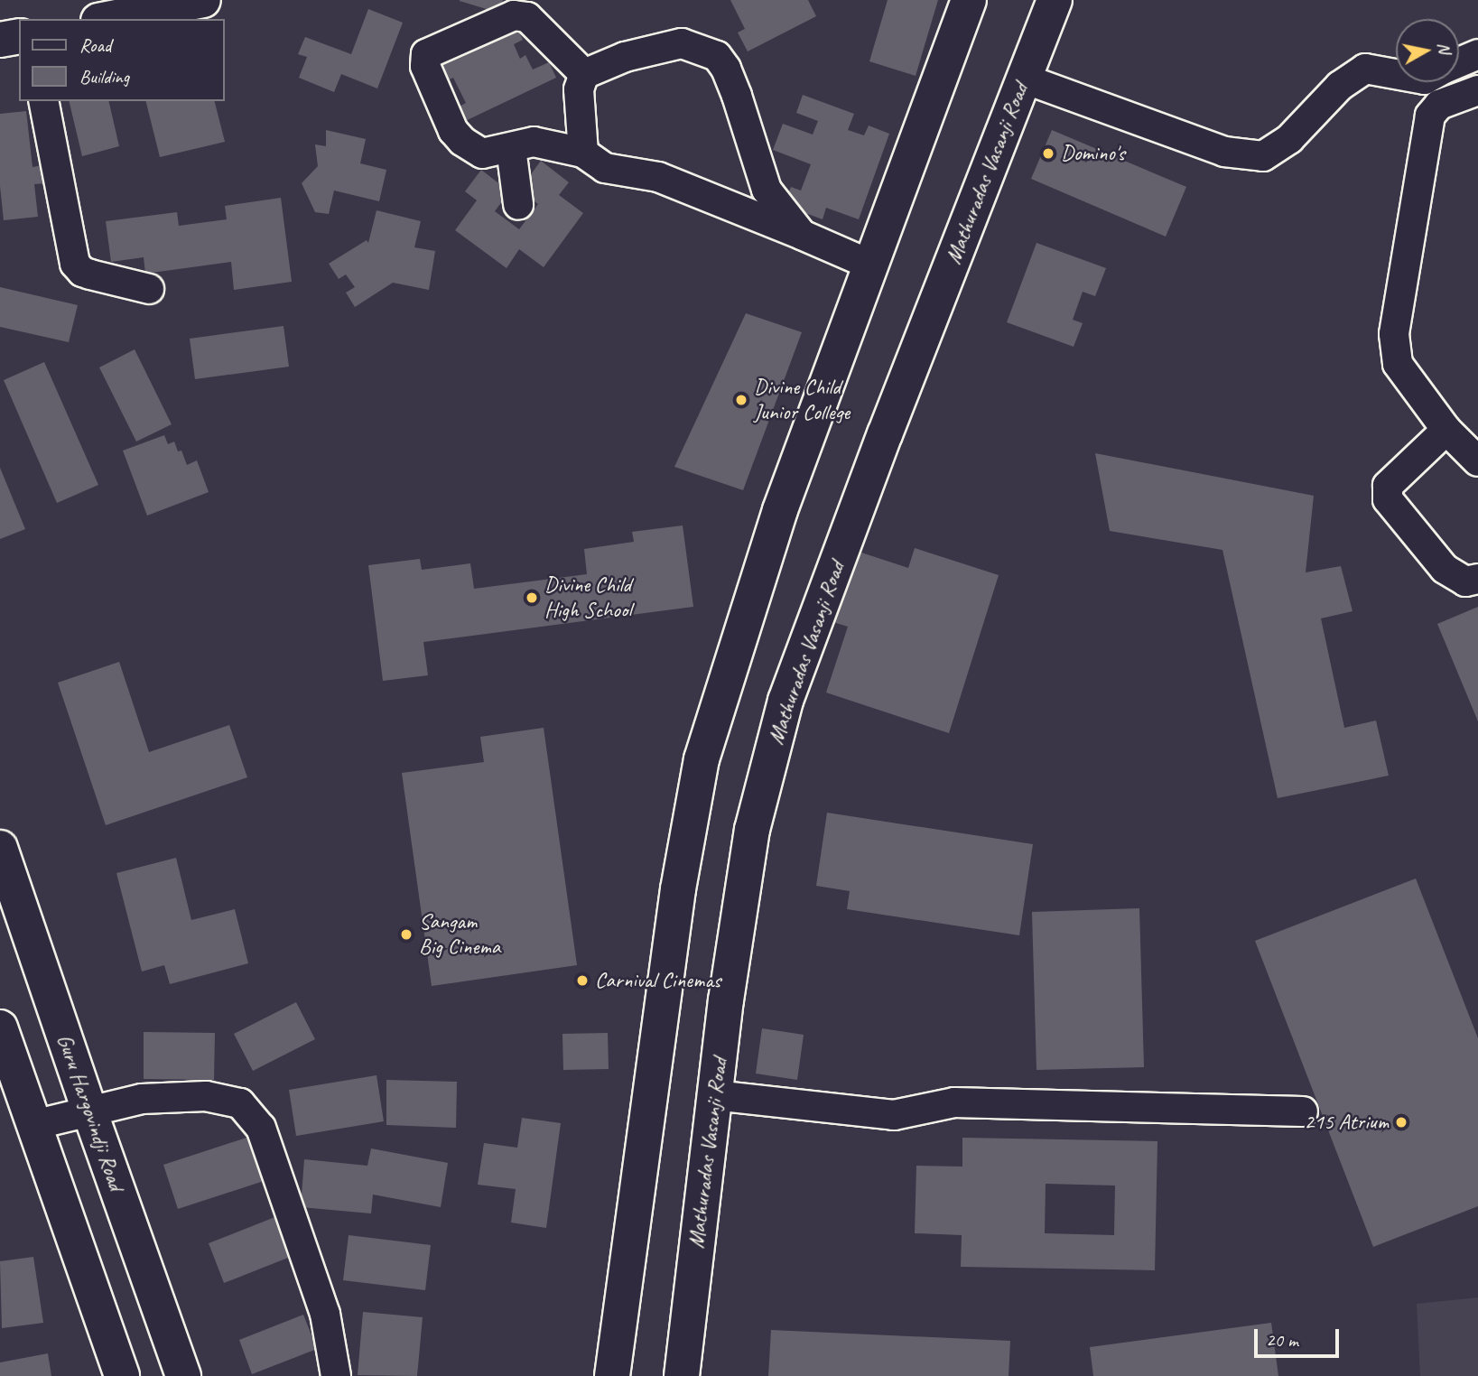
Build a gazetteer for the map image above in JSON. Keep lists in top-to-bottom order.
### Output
{
  "streets": {
    "main road": ["Mathuradas Vasanji Road", "Guru Hargovindji Road"]
  },
  "places": [
    "Domino's",
    "Divine Child Junior College",
    "Divine Child High School",
    "Sangam Big Cinema",
    "Carnival Cinemas",
    "215 Atrium"
  ],
  "legend": ["Road", "Building"],
  "scale_bar": "20 m",
  "north": "right"
}
